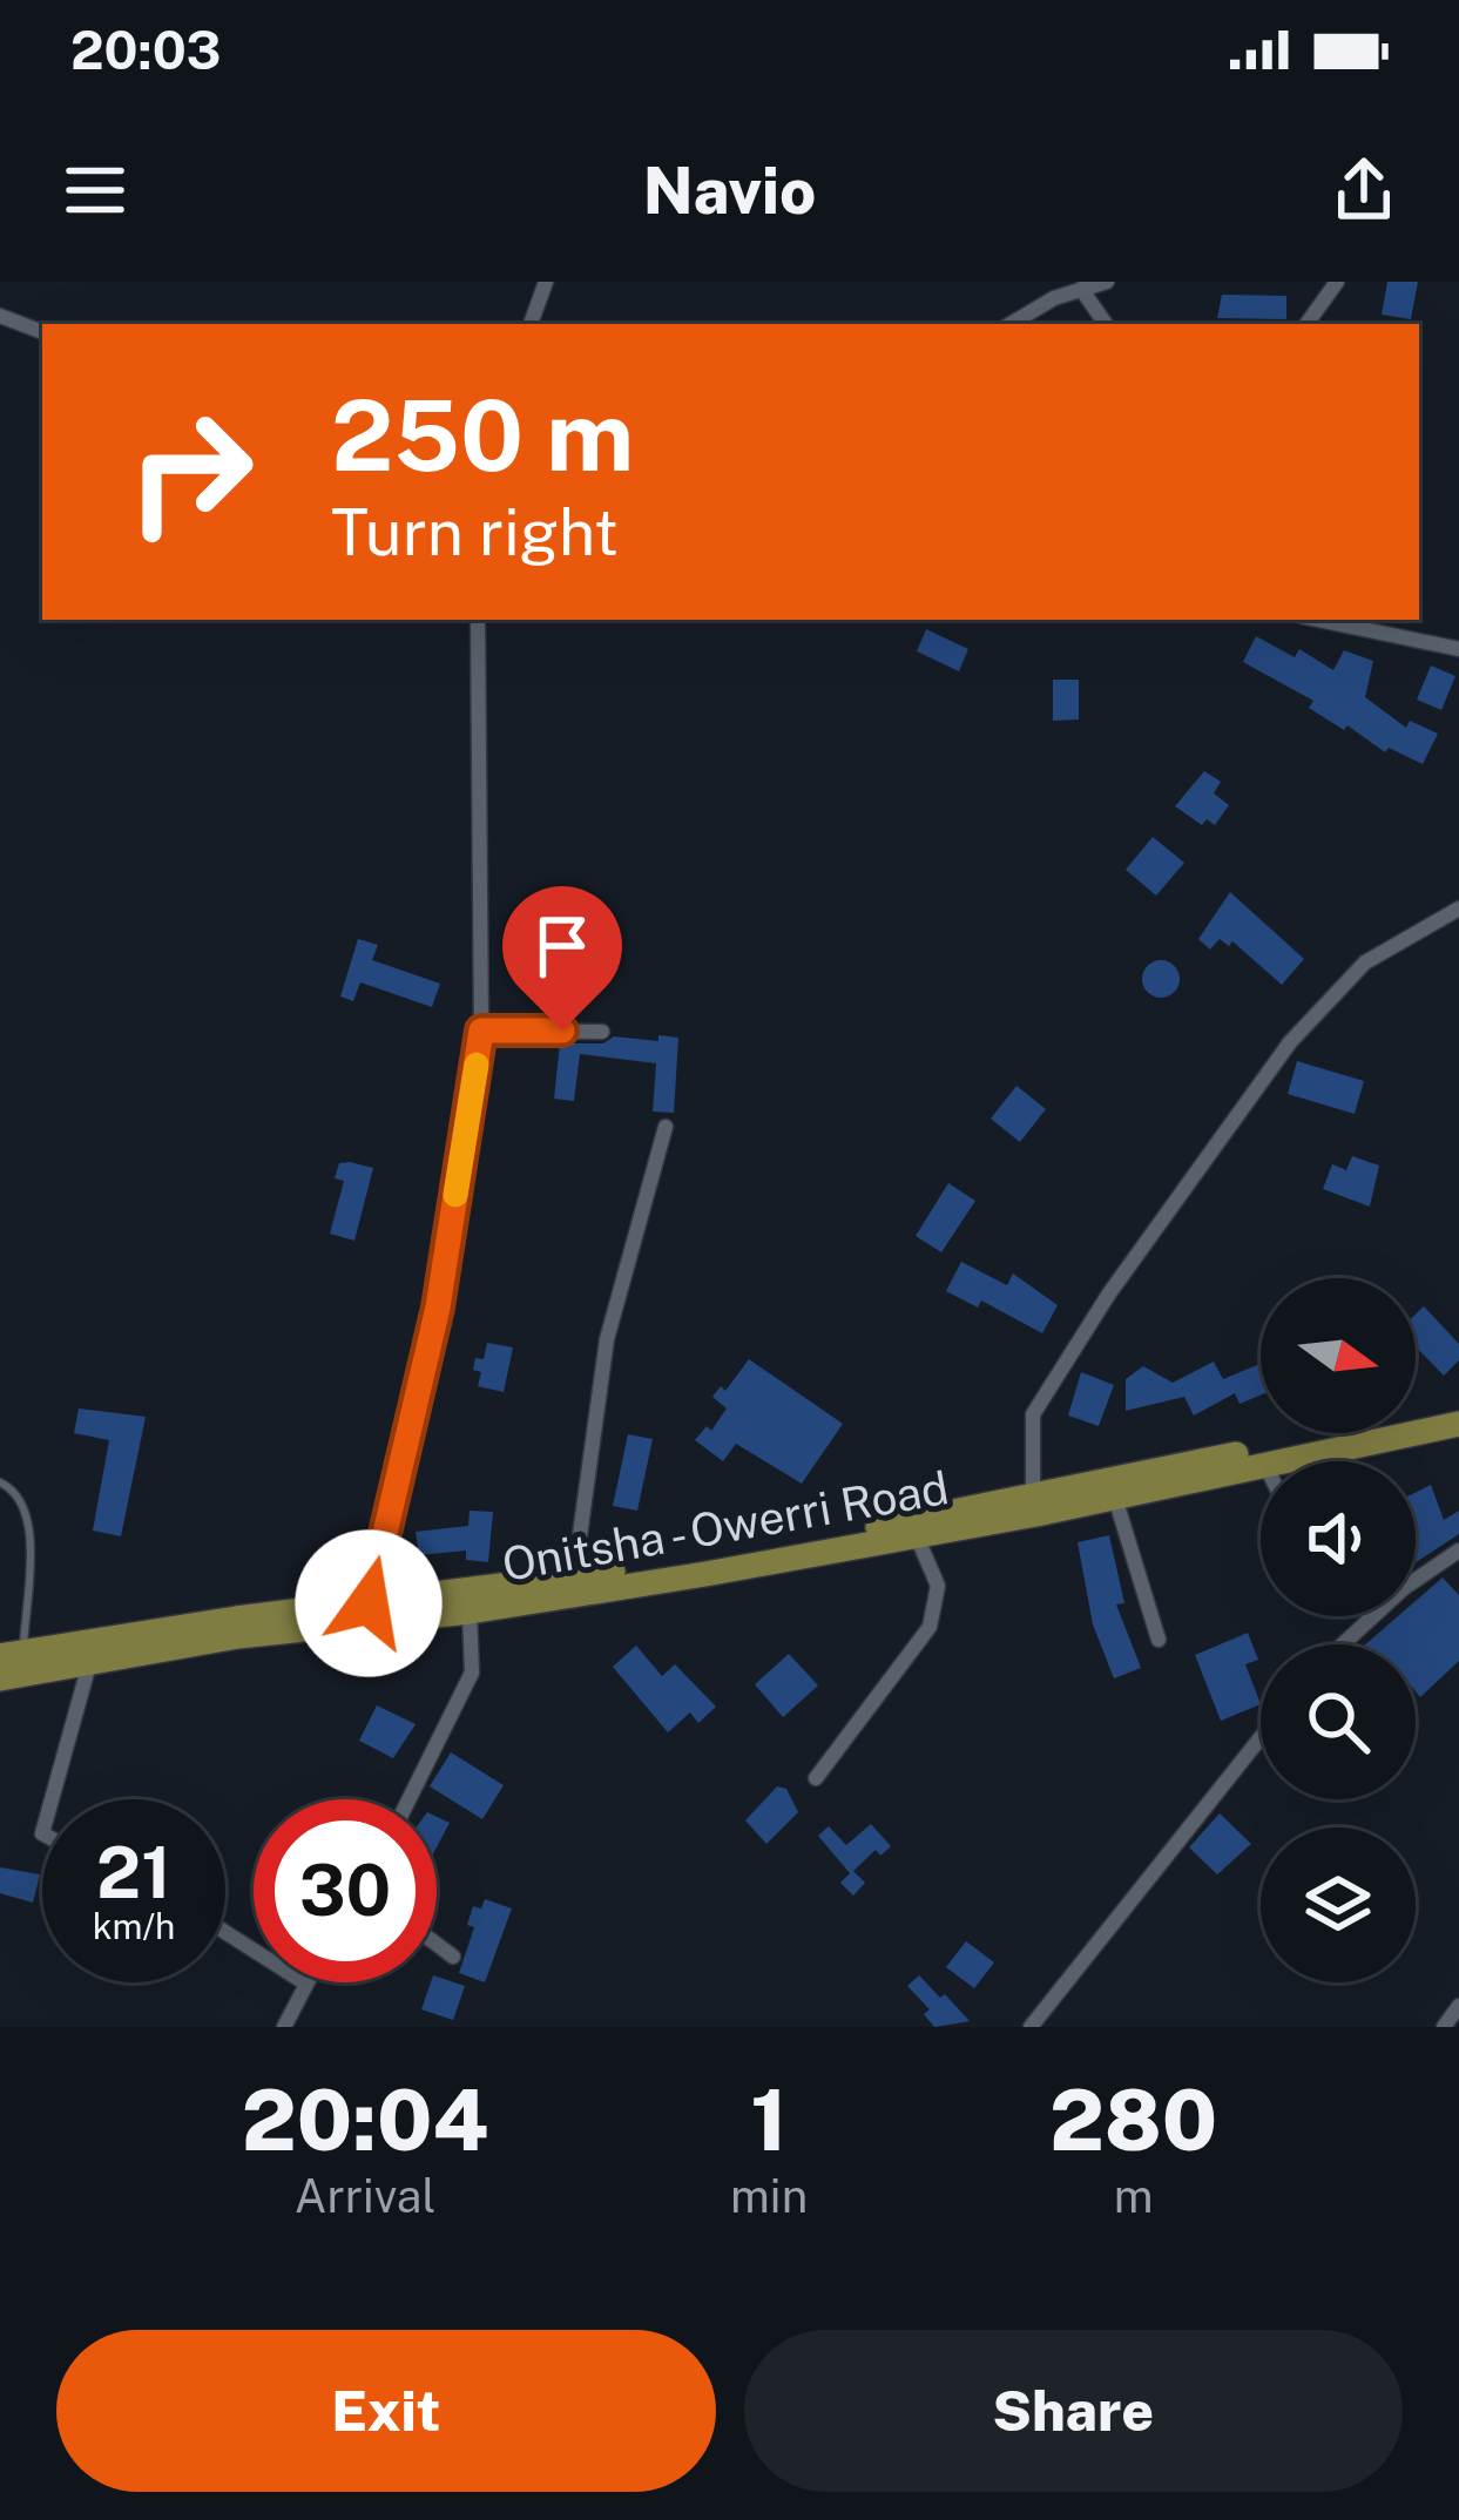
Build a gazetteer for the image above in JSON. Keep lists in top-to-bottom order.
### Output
{
  "streets": {
    "highway": ["Onitsha - Owerri Road"]
  },
  "north": "right",
  "page": {
    "status": "20:03",
    "header": "Navio",
    "turn": ["250 m", "Turn right"],
    "speed": "21 km/h",
    "limit": "30",
    "eta": [
      "20:04",
      "Arrival",
      "1",
      "min",
      "280",
      "m"
    ],
    "buttons": ["Exit", "Share"]
  }
}
